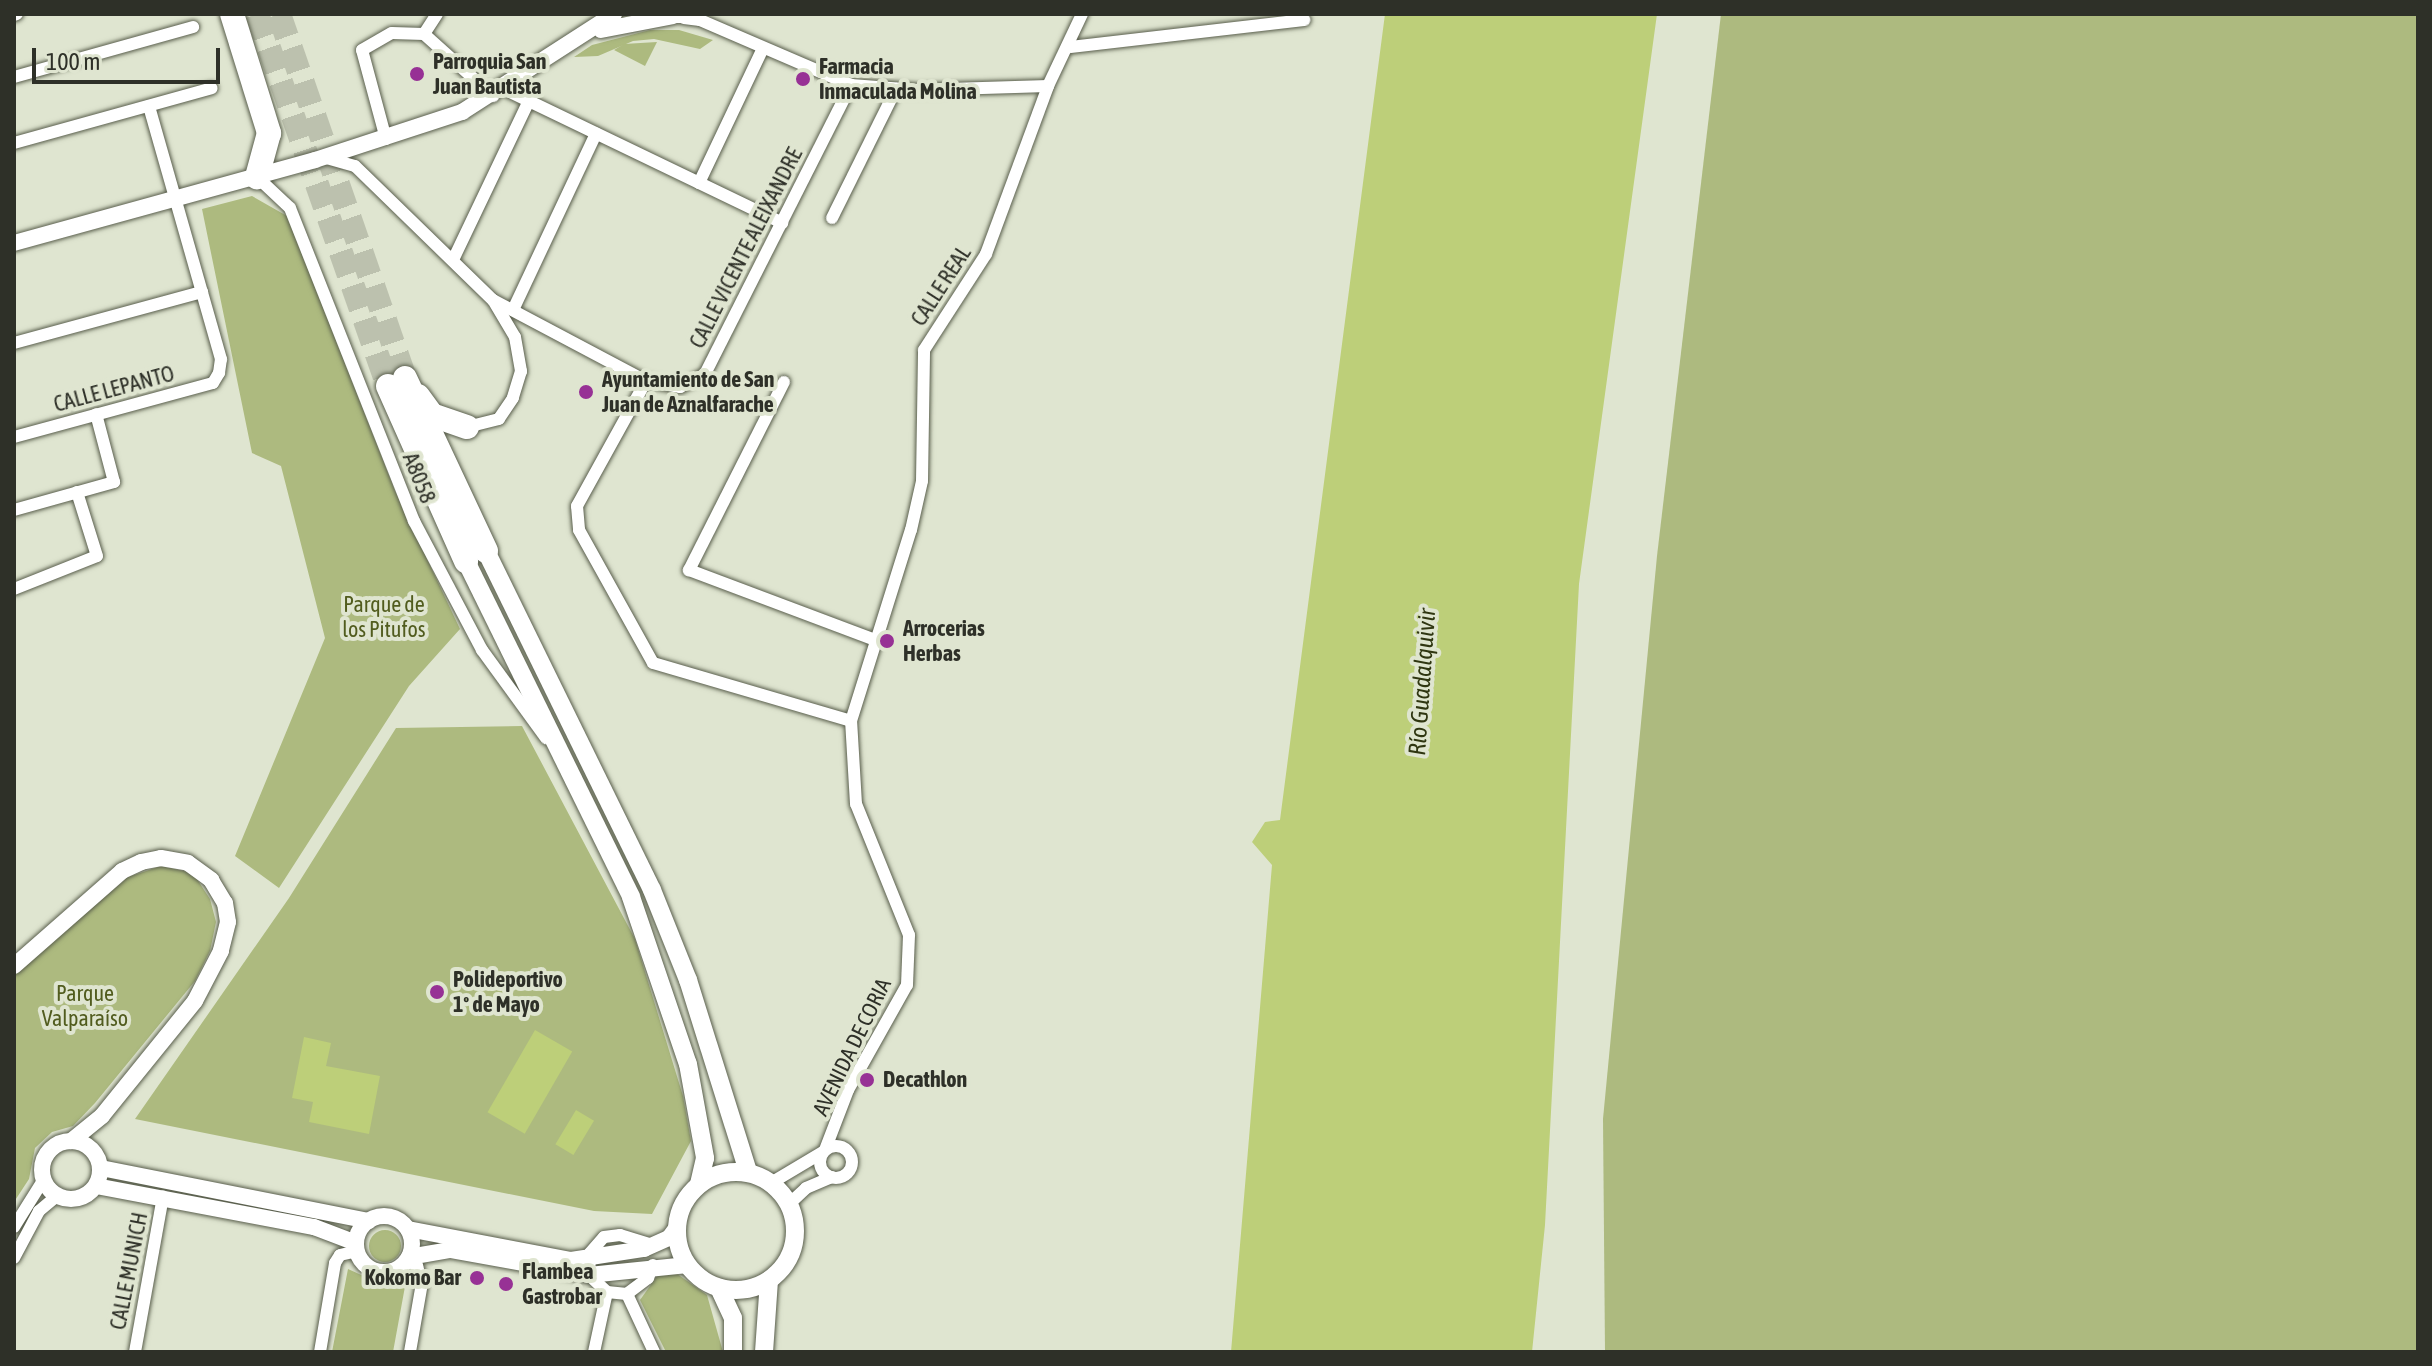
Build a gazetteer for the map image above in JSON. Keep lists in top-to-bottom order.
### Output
{
  "streets": {
    "street": [
      "CALLE VICENTE ALEIXANDRE",
      "CALLE REAL",
      "CALLE LEPANTO",
      "A8058",
      "AVENIDA DE CORIA",
      "CALLE MUNICH"
    ]
  },
  "crossings": [
    ["CALLE REAL", "AVENIDA DE CORIA"]
  ],
  "water": ["Río Guadalquivir"],
  "parks": ["Parque de los Pitufos", "Parque Valparaíso"],
  "places": [
    "Parroquia San Juan Bautista",
    "Farmacia Inmaculada Molina",
    "Ayuntamiento de San Juan de Aznalfarache",
    "Arrocerias Herbas",
    "Polideportivo 1º de Mayo",
    "Decathlon",
    "Kokomo Bar",
    "Flambea Gastrobar"
  ],
  "scale_bar": "100 m"
}
